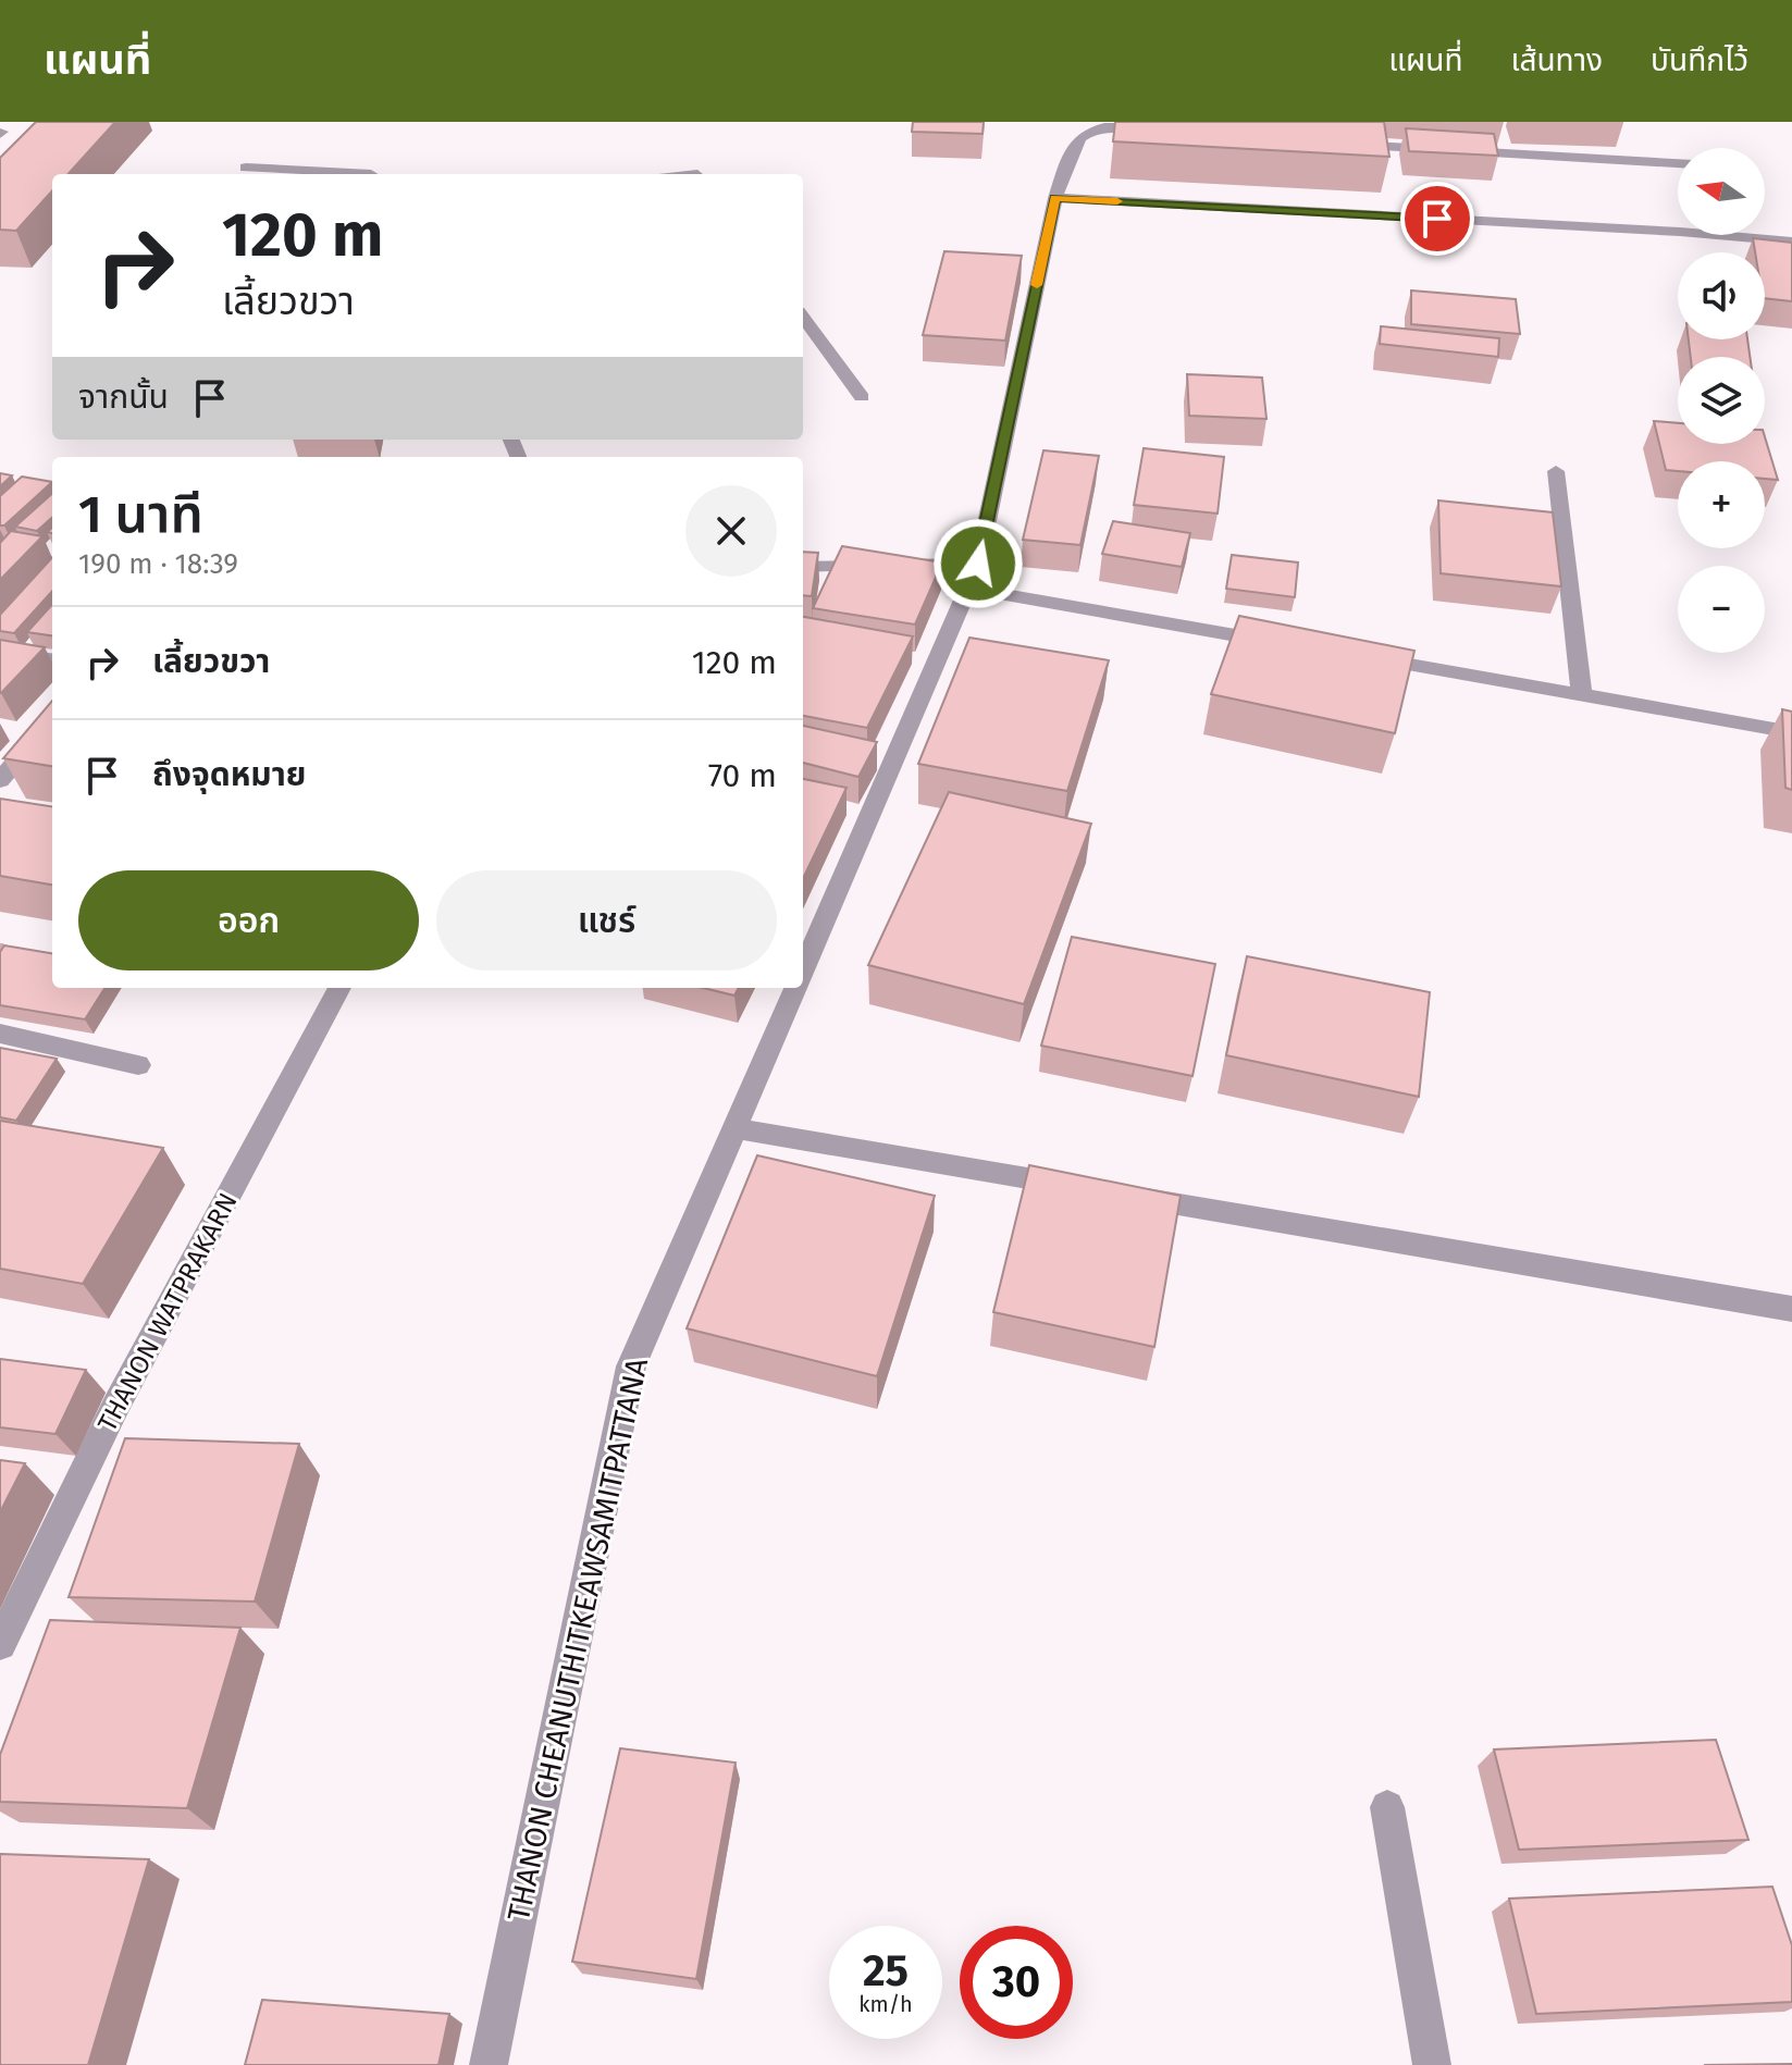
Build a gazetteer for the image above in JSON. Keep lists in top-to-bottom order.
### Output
{
  "streets": {
    "street": ["THANON WATPRAKARN", "THANON CHEANUTHITKEAWSAMITPATTANA"]
  },
  "north": "left",
  "page": {
    "header": "แผนที่",
    "nav": ["แผนที่", "เส้นทาง", "บันทึกไว้"],
    "map_buttons": ["+", "−"],
    "turn": ["120 m", "เลี้ยวขวา"],
    "then": "จากนั้น",
    "heading": ["1 นาที", "190 m · 18:39"],
    "list": [
      {
        "name": "เลี้ยวขวา",
        "value": "120 m"
      },
      {
        "name": "ถึงจุดหมาย",
        "value": "70 m"
      }
    ],
    "buttons": ["ออก", "แชร์"],
    "speed": "25 km/h",
    "limit": "30"
  }
}
